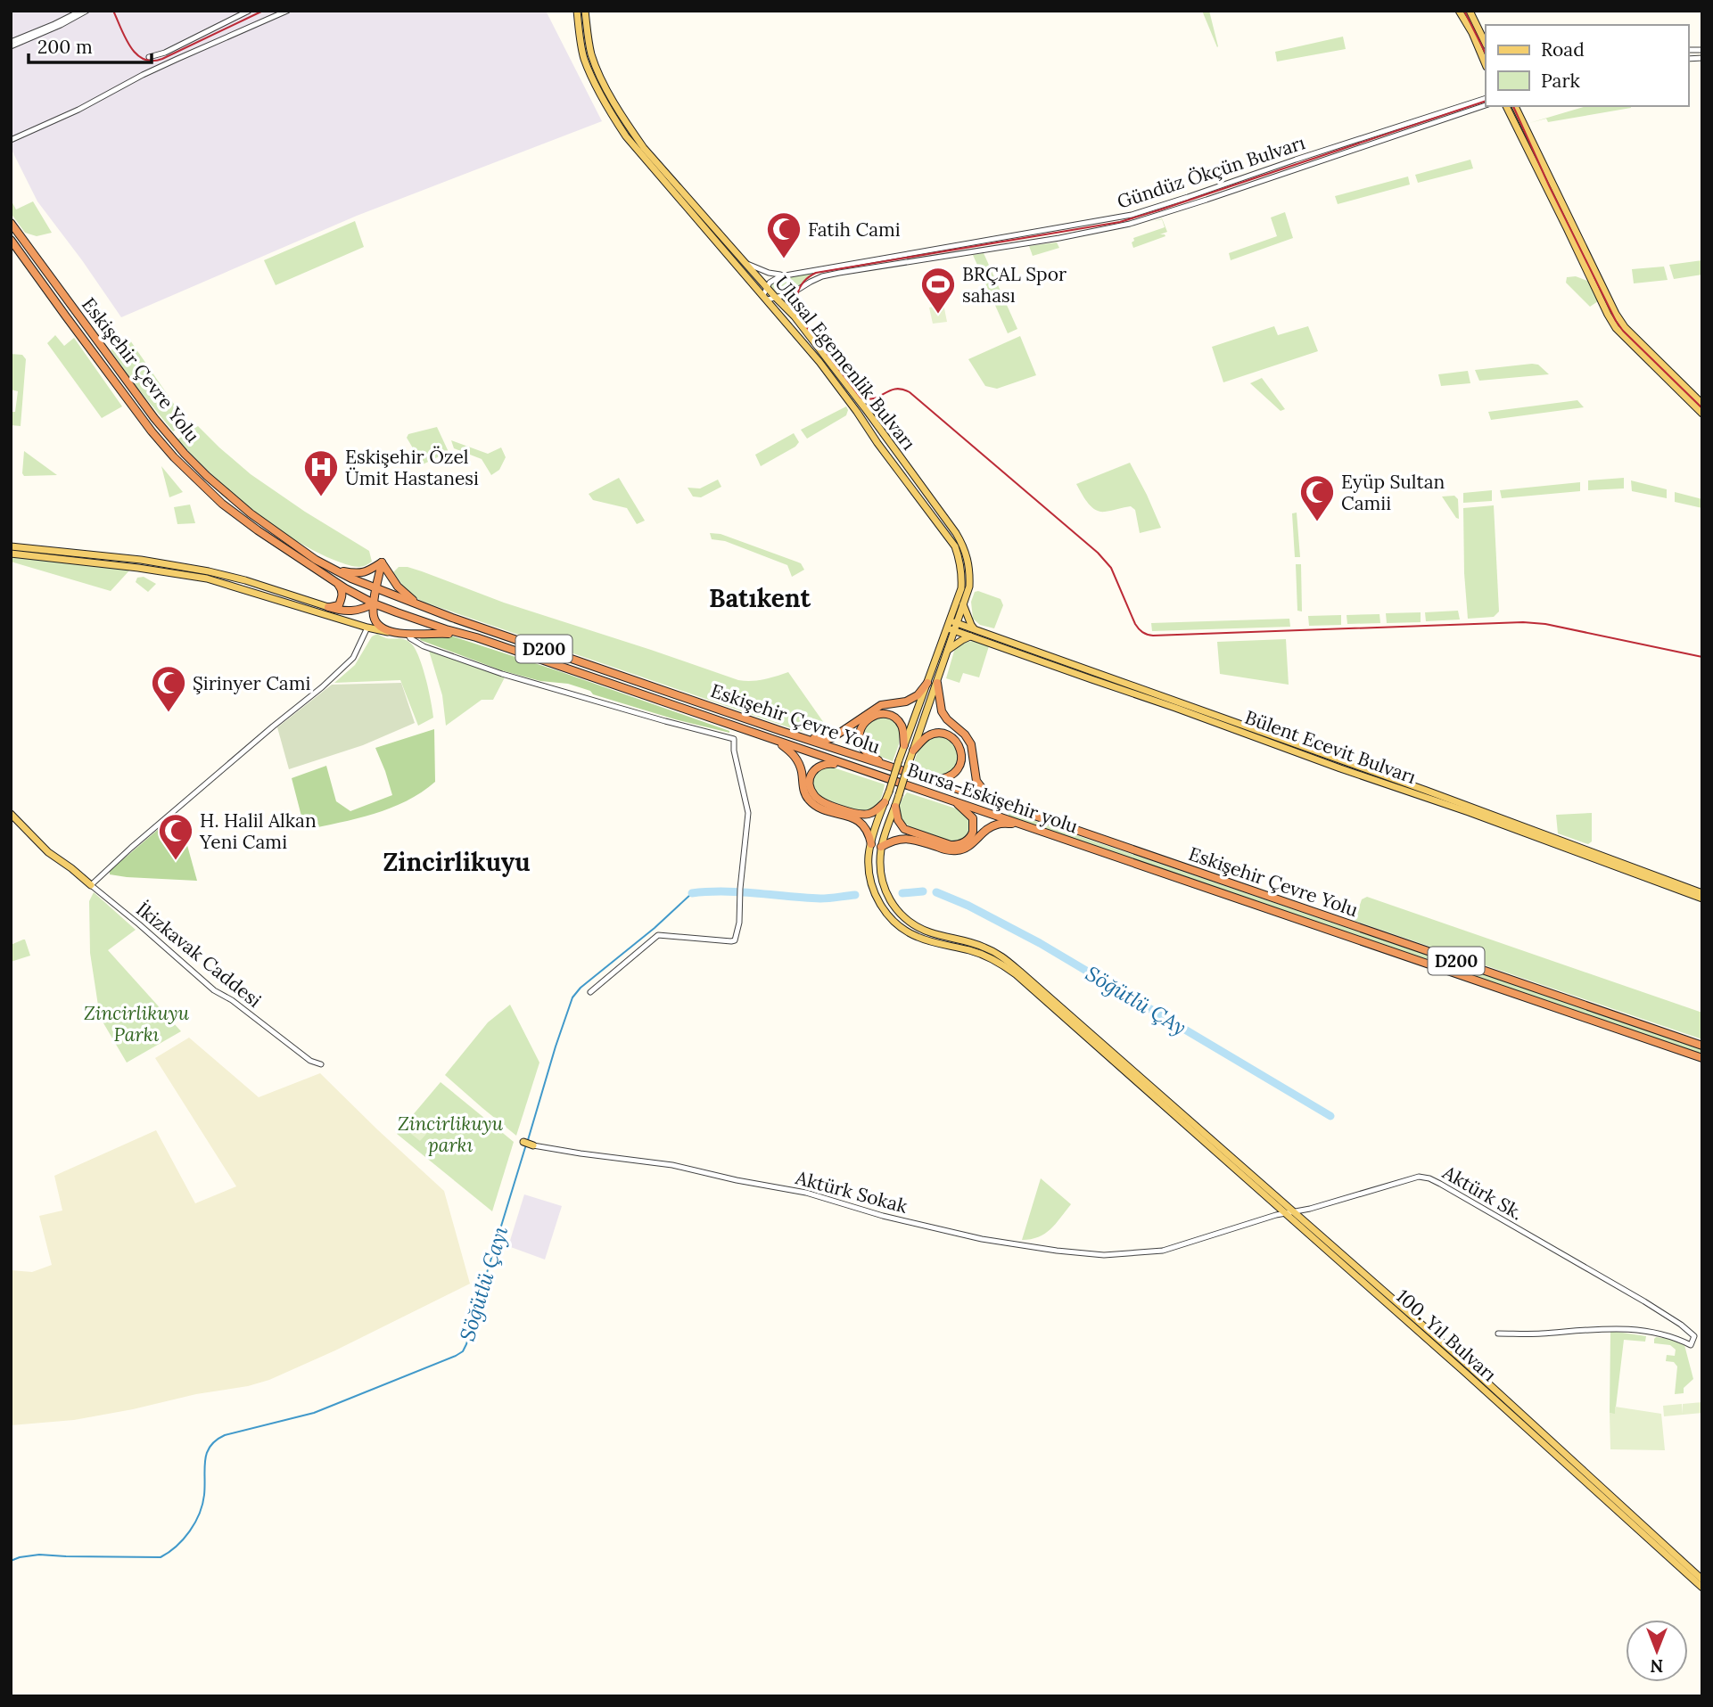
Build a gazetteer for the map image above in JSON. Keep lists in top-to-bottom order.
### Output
{
  "streets": {
    "highway": ["Eskişehir Çevre Yolu", "D200", "Bursa-Eskişehir yolu"],
    "main road": ["Ulusal Egemenlik Bulvarı", "Bülent Ecevit Bulvarı", "100. Yıl Bulvarı"],
    "street": [
      "Gündüz Ökçün Bulvarı",
      "İkizkavak Caddesi",
      "Aktürk Sokak",
      "Aktürk Sk."
    ]
  },
  "crossings": [
    ["Gündüz Ökçün Bulvarı", "Ulusal Egemenlik Bulvarı"],
    ["Ulusal Egemenlik Bulvarı", "Bülent Ecevit Bulvarı"],
    ["Ulusal Egemenlik Bulvarı", "100. Yıl Bulvarı"],
    ["Eskişehir Çevre Yolu", "Bursa-Eskişehir yolu"],
    ["Aktürk Sokak", "Aktürk Sk."],
    ["Aktürk Sk.", "100. Yıl Bulvarı"]
  ],
  "districts": ["Batıkent", "Zincirlikuyu"],
  "water": ["Söğütlü ÇAy", "Söğütlü Çayı"],
  "parks": ["Zincirlikuyu Parkı", "Zincirlikuyu parkı"],
  "places": {
    "mosque": [
      "Fatih Cami",
      "Eyüp Sultan Camii",
      "Şirinyer Cami",
      "H. Halil Alkan Yeni Cami"
    ],
    "sports": ["BRÇAL Spor sahası"],
    "hospital": ["Eskişehir Özel Ümit Hastanesi"]
  },
  "legend": ["Road", "Park"],
  "scale_bar": "200 m",
  "north": "bottom"
}
